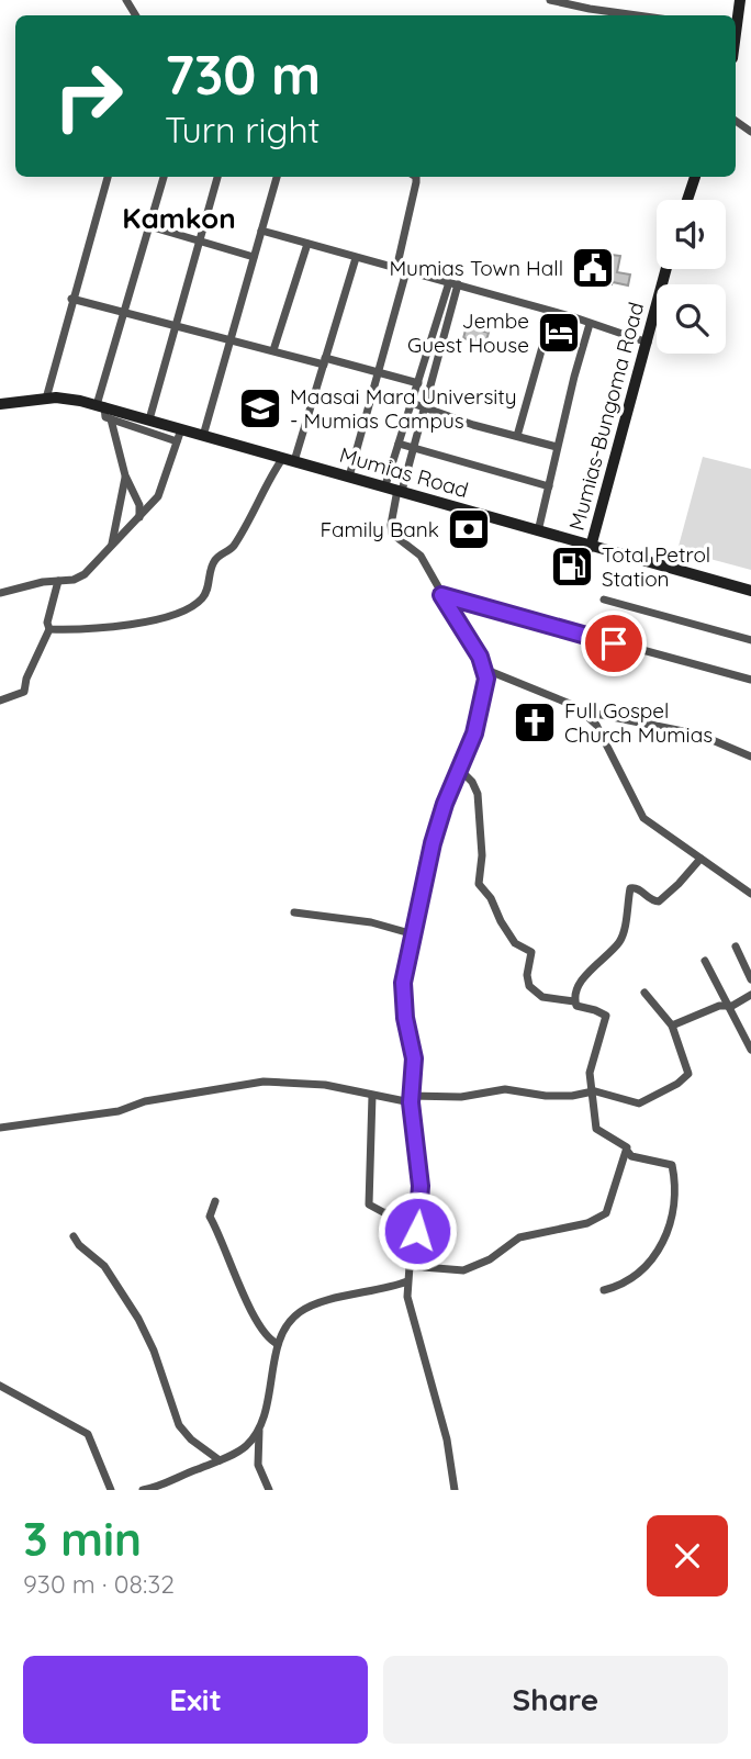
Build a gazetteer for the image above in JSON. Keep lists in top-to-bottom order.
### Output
{
  "streets": {
    "street": ["Mumias-Bungoma Road", "Mumias Road"]
  },
  "crossings": [
    ["Mumias-Bungoma Road", "Mumias Road"]
  ],
  "districts": ["Kamkon"],
  "places": {
    "public building": ["Mumias Town Hall"],
    "hotel": ["Jembe Guest House"],
    "school or university": ["Maasai Mara University - Mumias Campus"],
    "bank": ["Family Bank"],
    "fuel station": ["Total Petrol Station"],
    "church": ["Full Gospel Church Mumias"]
  },
  "page": {
    "turn": ["730 m", "Turn right"],
    "heading": ["3 min", "930 m · 08:32"],
    "buttons": ["Exit", "Share"]
  }
}
